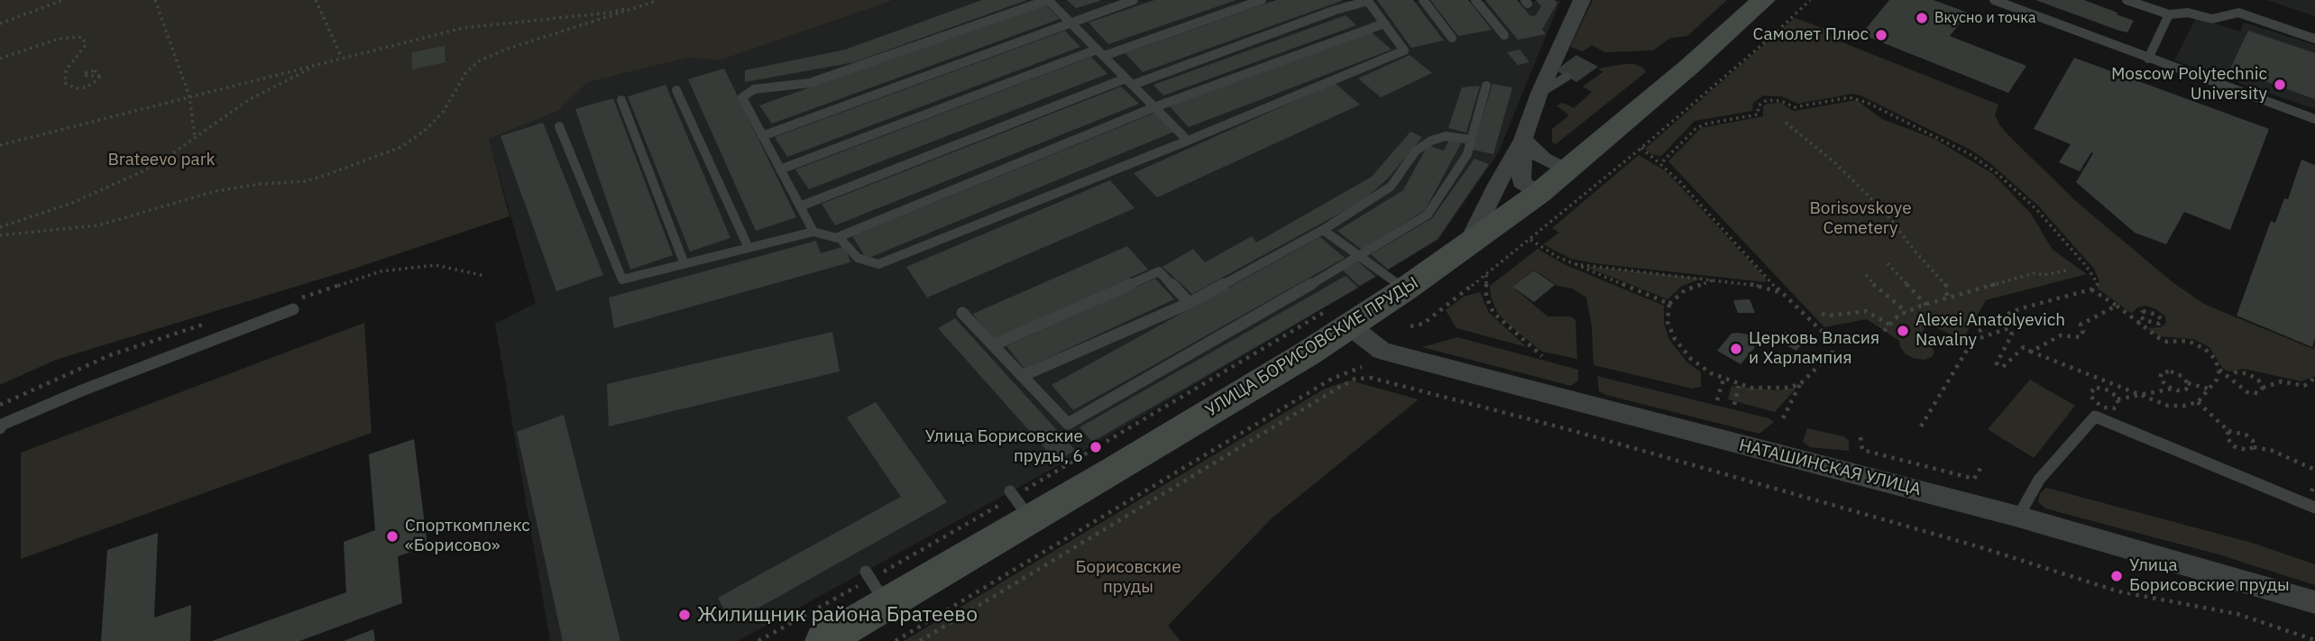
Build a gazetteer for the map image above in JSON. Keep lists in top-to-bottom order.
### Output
{
  "streets": {
    "main road": ["УЛИЦА БОРИСОВСКИЕ ПРУДЫ"],
    "street": ["НАТАШИНСКАЯ УЛИЦА"]
  },
  "crossings": [
    ["УЛИЦА БОРИСОВСКИЕ ПРУДЫ", "НАТАШИНСКАЯ УЛИЦА"]
  ],
  "parks": ["Brateevo park", "Borisovskoye Cemetery", "Борисовские пруды"],
  "places": [
    "Вкусно и точка",
    "Самолет Плюс",
    "Moscow Polytechnic University",
    "Alexei Anatolyevich Navalny",
    "Церковь Власия и Харлампия",
    "Улица Борисовские пруды, 6",
    "Спорткомплекс «Борисово»",
    "Улица Борисовские пруды",
    "Жилищник района Братеево"
  ]
}
